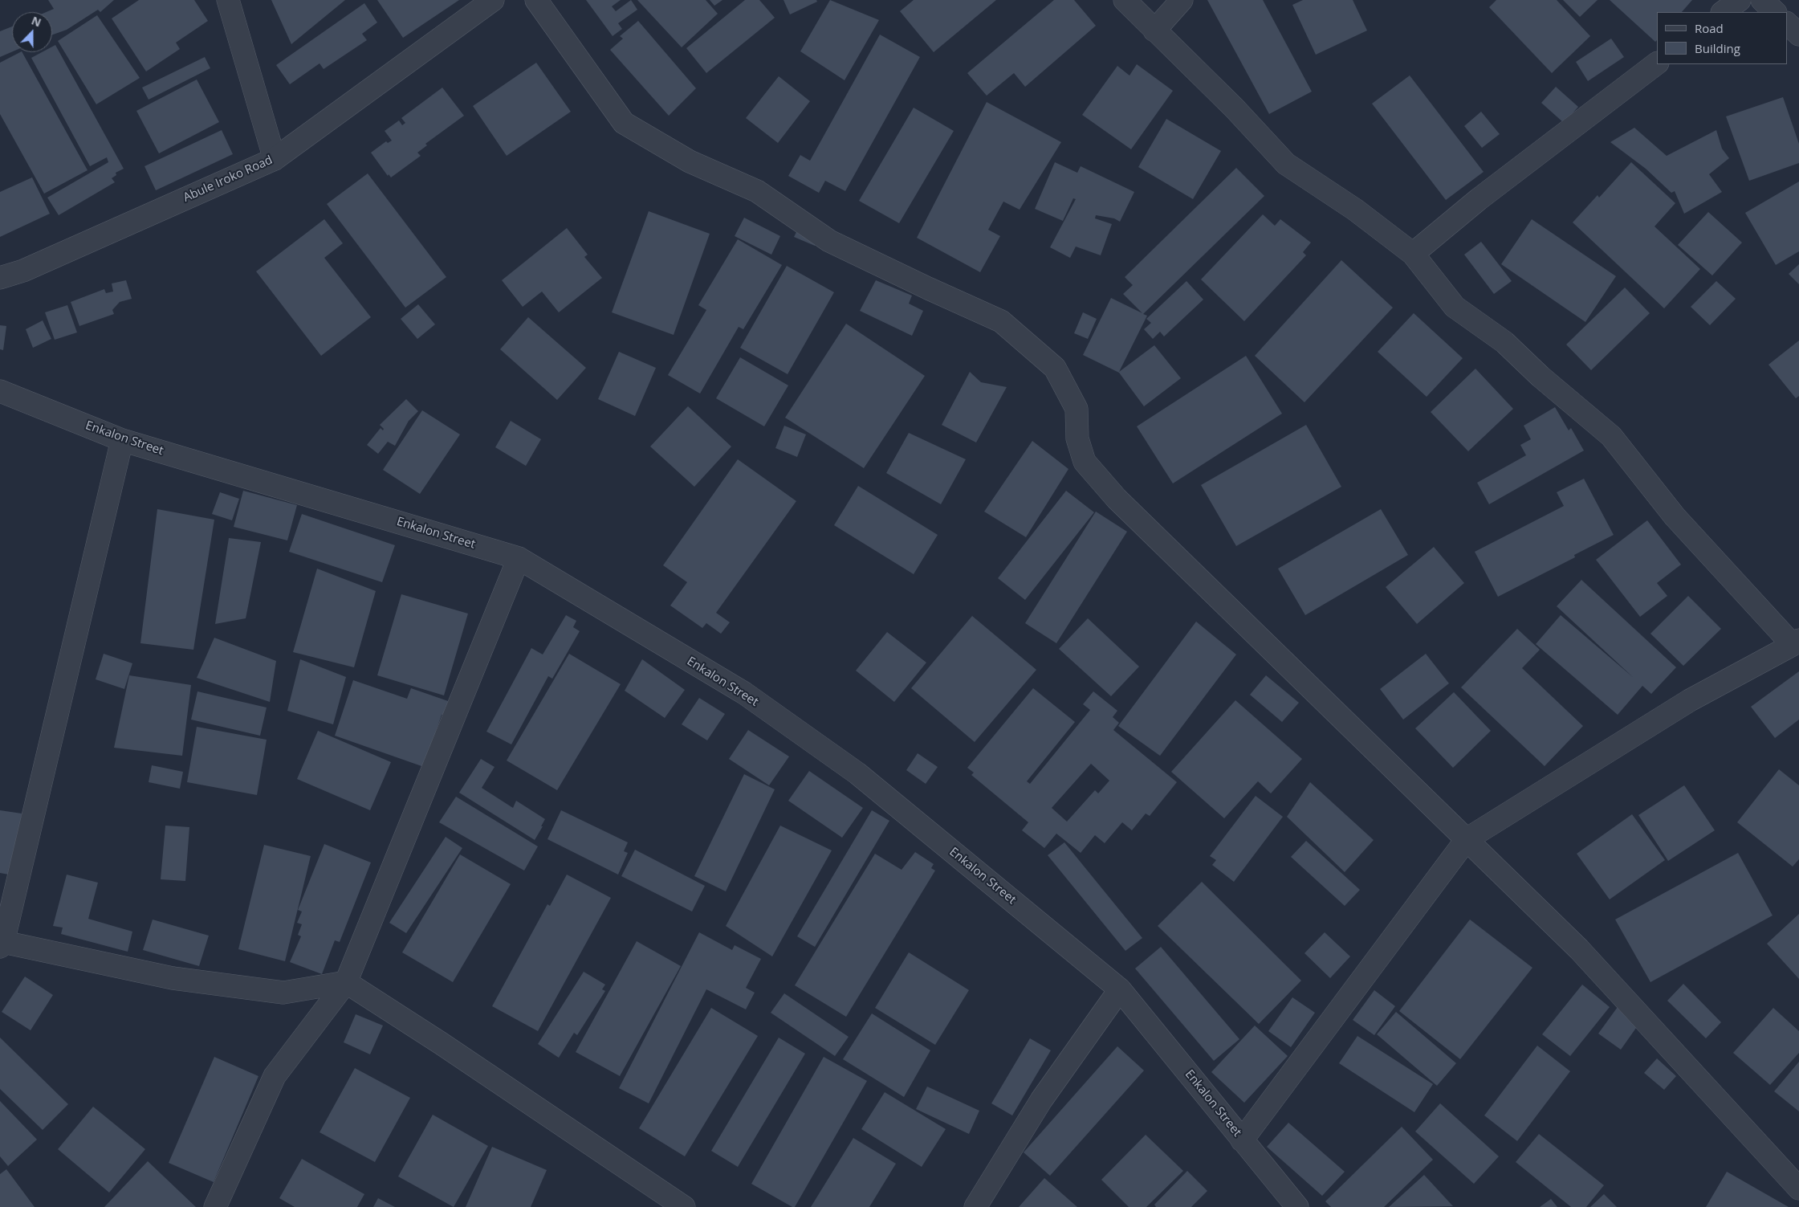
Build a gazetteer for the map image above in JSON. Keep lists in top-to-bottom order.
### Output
{
  "streets": {
    "street": ["Abule Iroko Road", "Enkalon Street"]
  },
  "legend": ["Road", "Building"],
  "north": "top"
}
